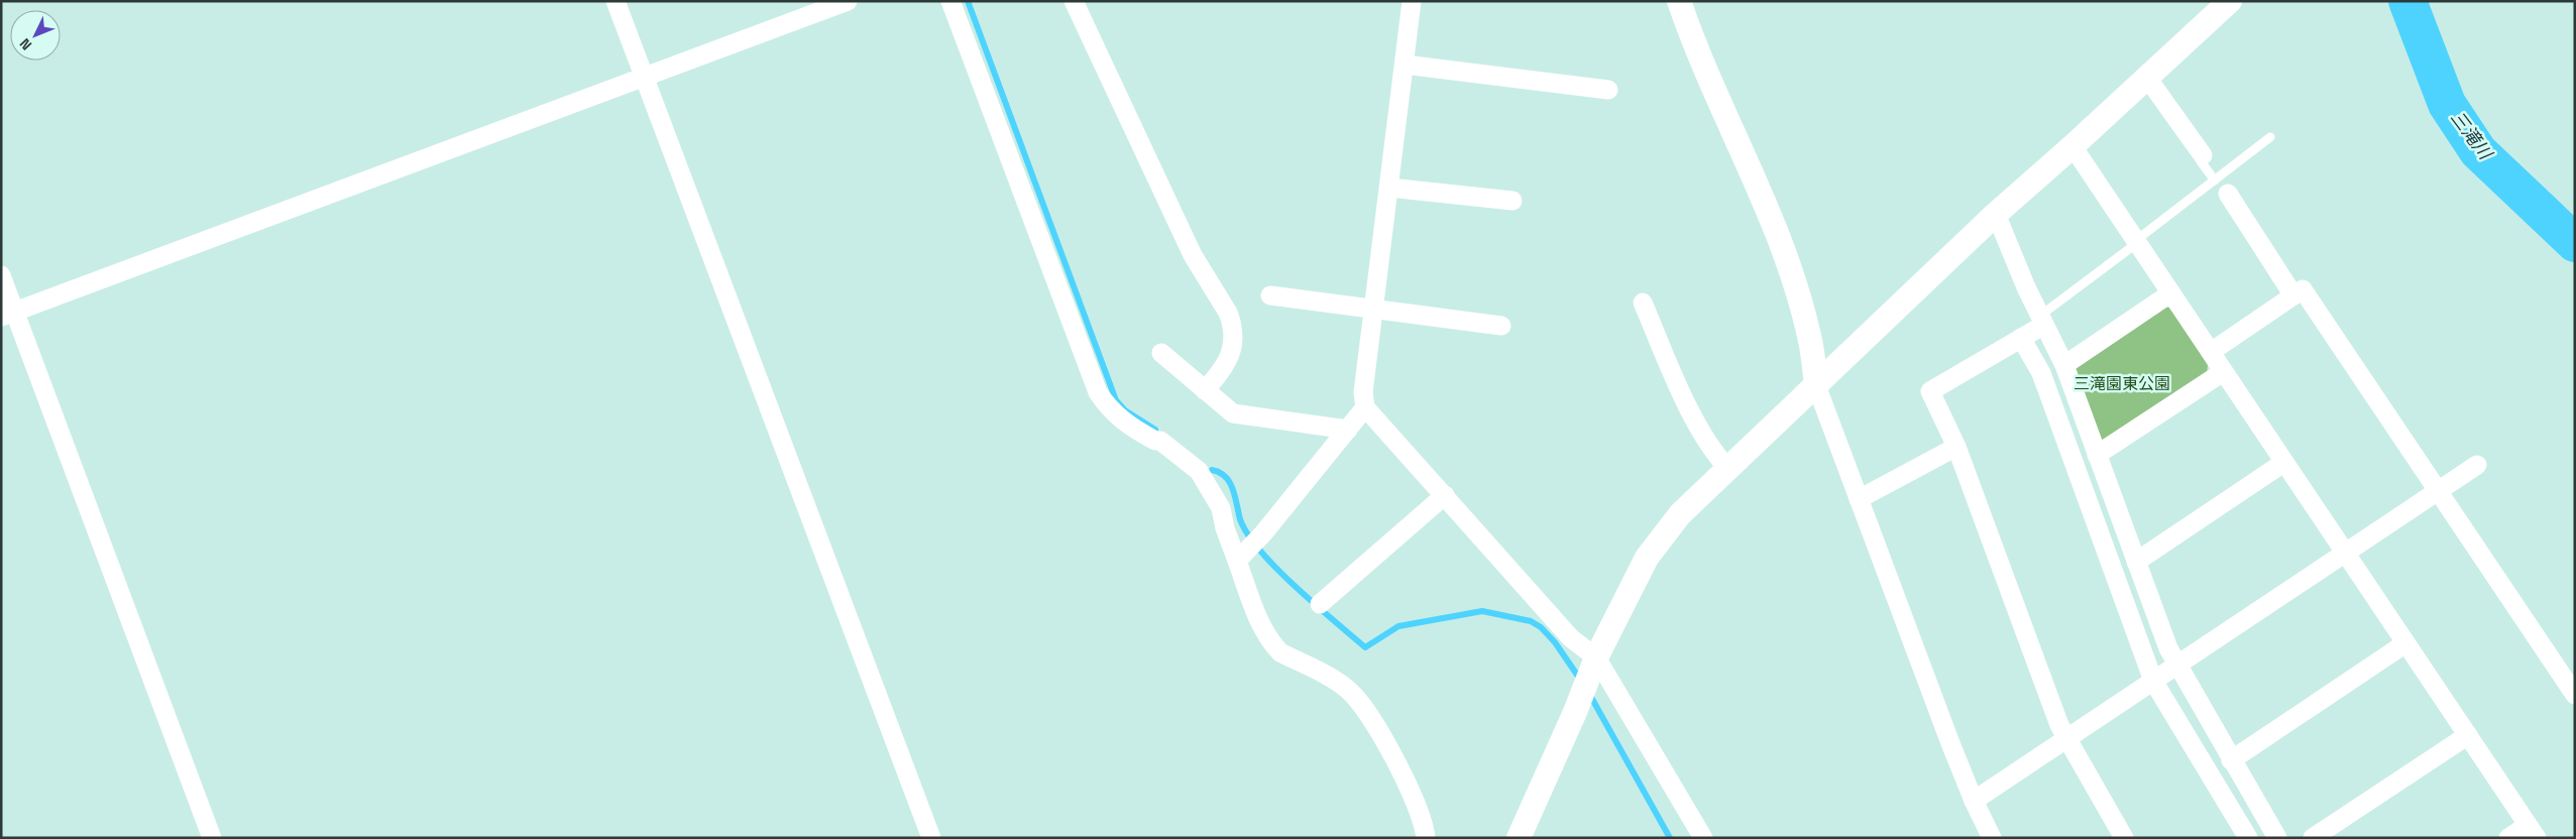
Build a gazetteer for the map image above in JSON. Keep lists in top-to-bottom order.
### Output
{
  "water": ["三滝川"],
  "parks": ["三滝園東公園"],
  "north": "bottom left"
}
